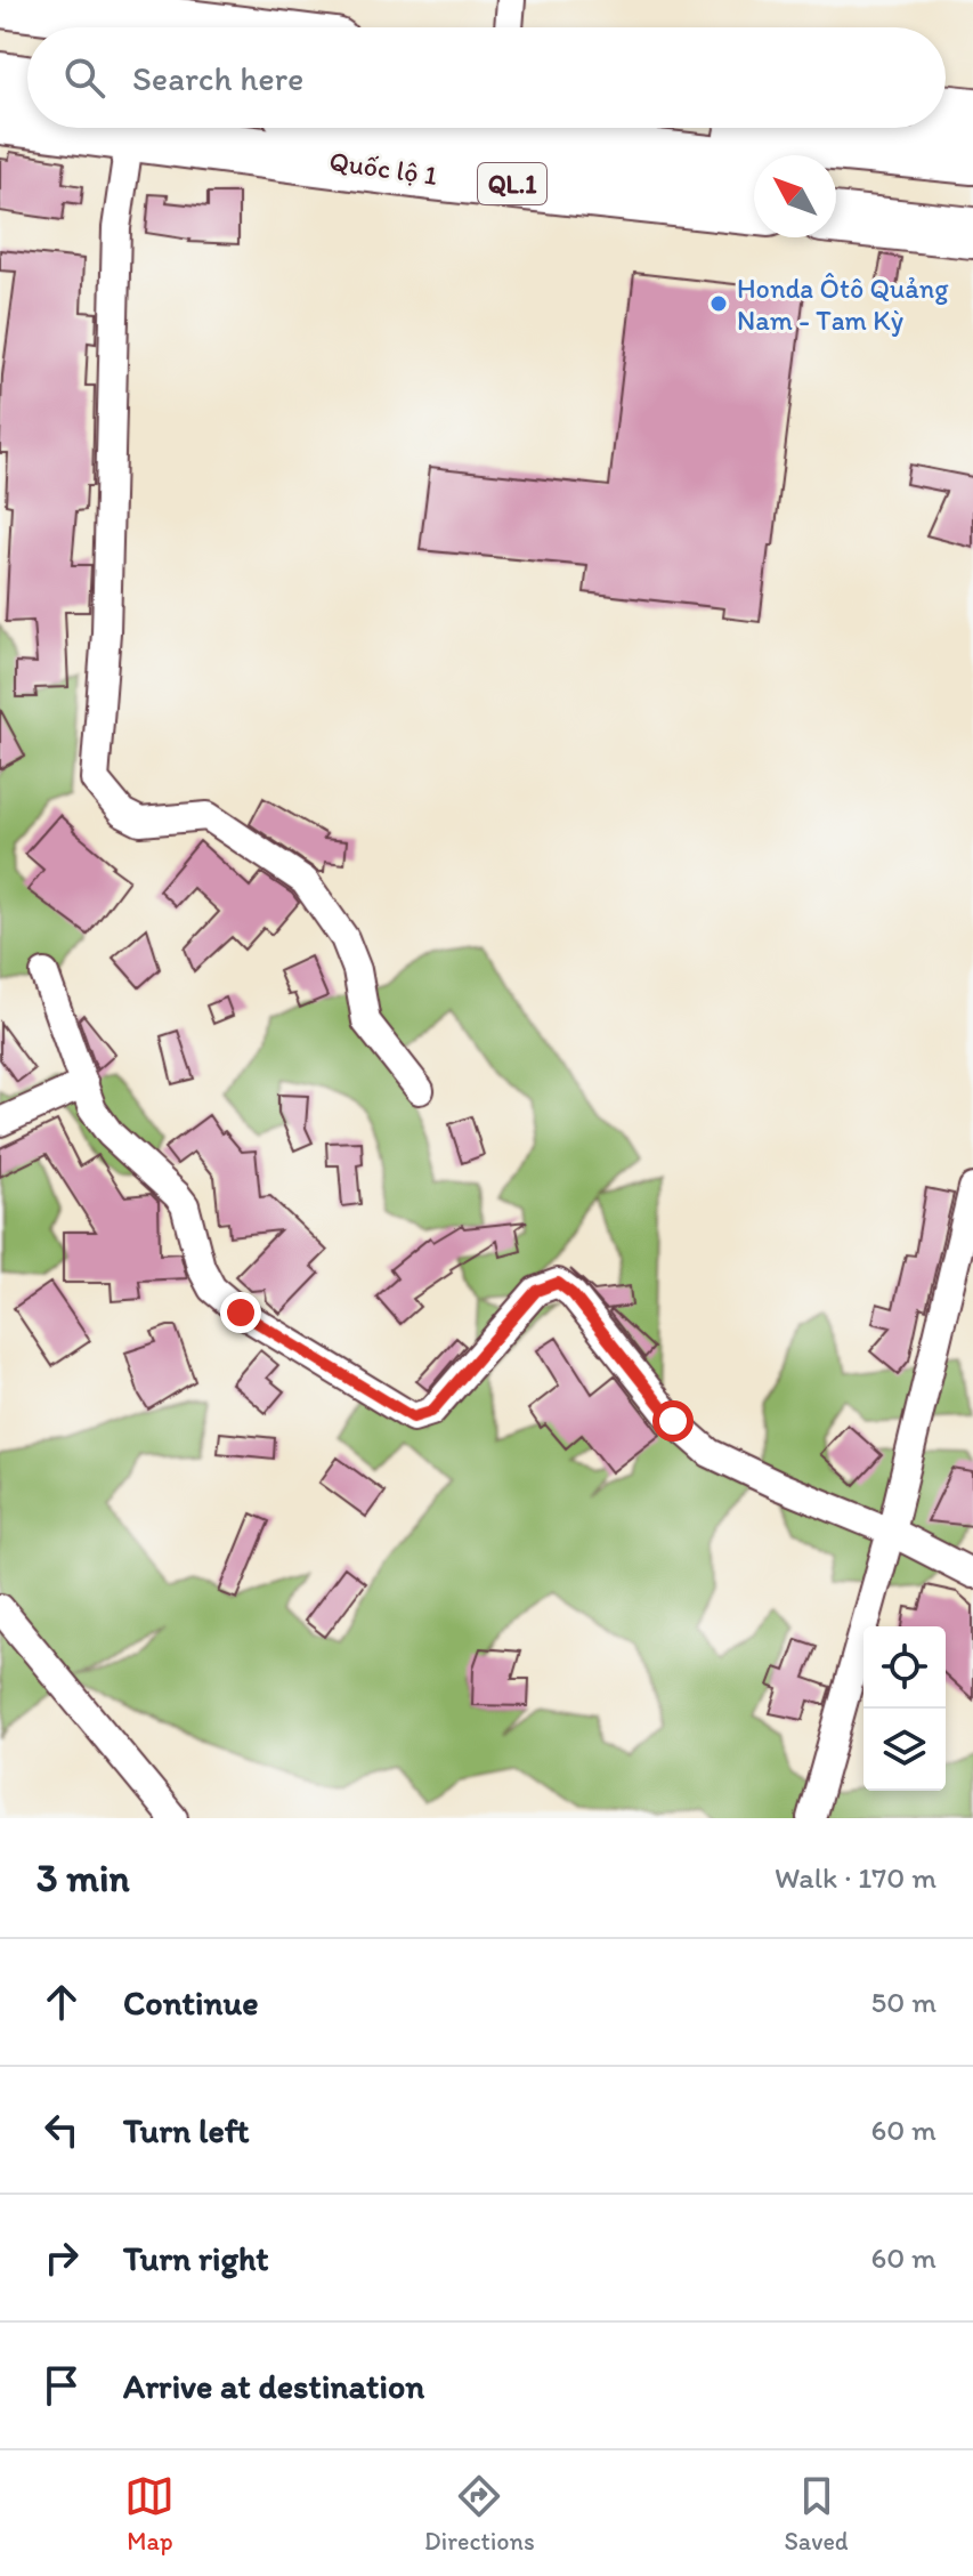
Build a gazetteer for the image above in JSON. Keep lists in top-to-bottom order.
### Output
{
  "streets": {
    "highway": ["Quốc lộ 1", "QL.1"]
  },
  "places": ["Honda Ôtô Quảng Nam - Tam Kỳ"],
  "north": "top left",
  "page": {
    "search": "Search here",
    "heading": ["3 min", "Walk · 170 m"],
    "list": [
      ["Continue", "50 m"],
      ["Turn left", "60 m"],
      ["Turn right", "60 m"],
      "Arrive at destination"
    ],
    "nav": ["Map", "Directions", "Saved"]
  }
}
